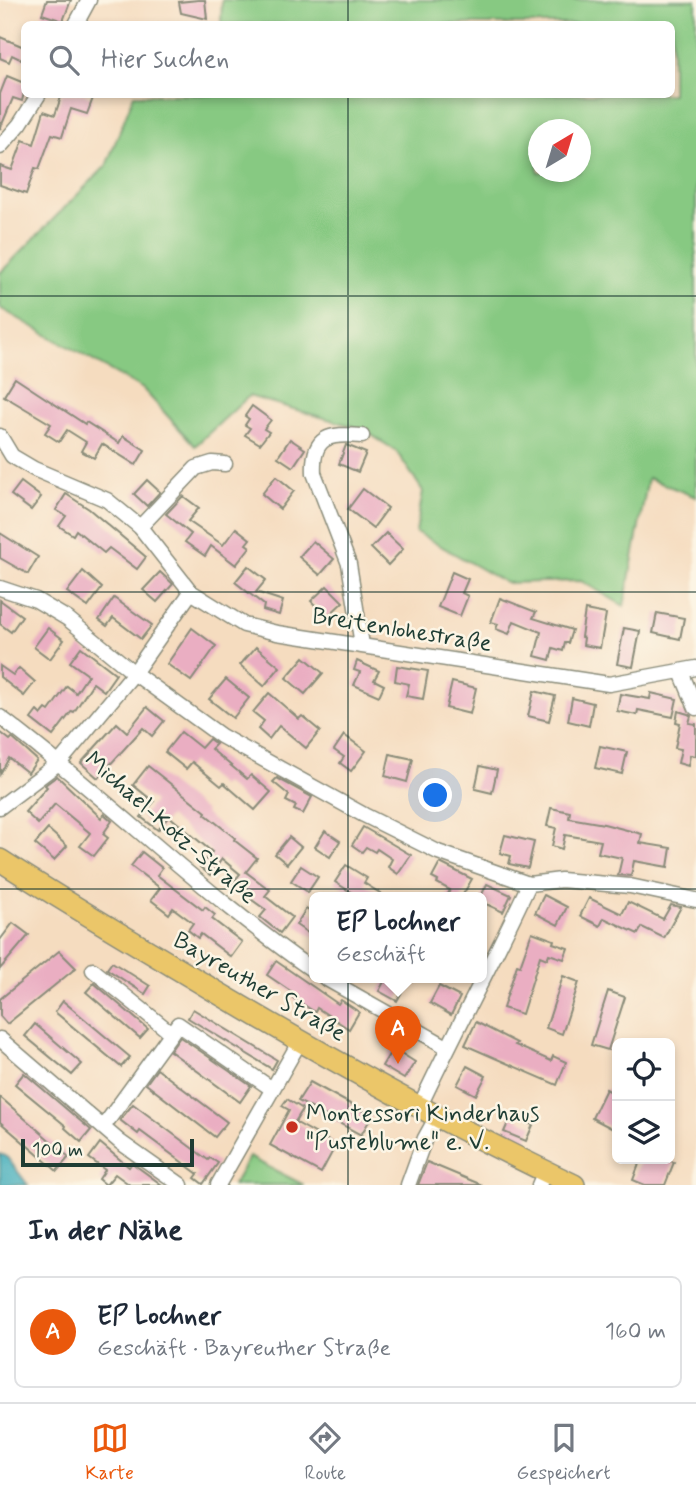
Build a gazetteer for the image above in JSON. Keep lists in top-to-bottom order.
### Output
{
  "streets": {
    "main road": ["Bayreuther Straße"],
    "street": ["Breitenlohestraße", "Michael-Kotz-Straße"]
  },
  "places": ["Montessori Kinderhaus \"Pusteblume\" e. V."],
  "scale_bar": "100 m",
  "north": "top right",
  "page": {
    "search": "Hier suchen",
    "popup": ["EP Lochner", "Geschäft"],
    "pins": "A",
    "scale": "100 m",
    "heading": "In der Nähe",
    "list": [
      {
        "mark": "A",
        "name": "EP Lochner",
        "note": "Geschäft · Bayreuther Straße",
        "value": "160 m"
      }
    ],
    "nav": ["Karte", "Route", "Gespeichert"]
  }
}
